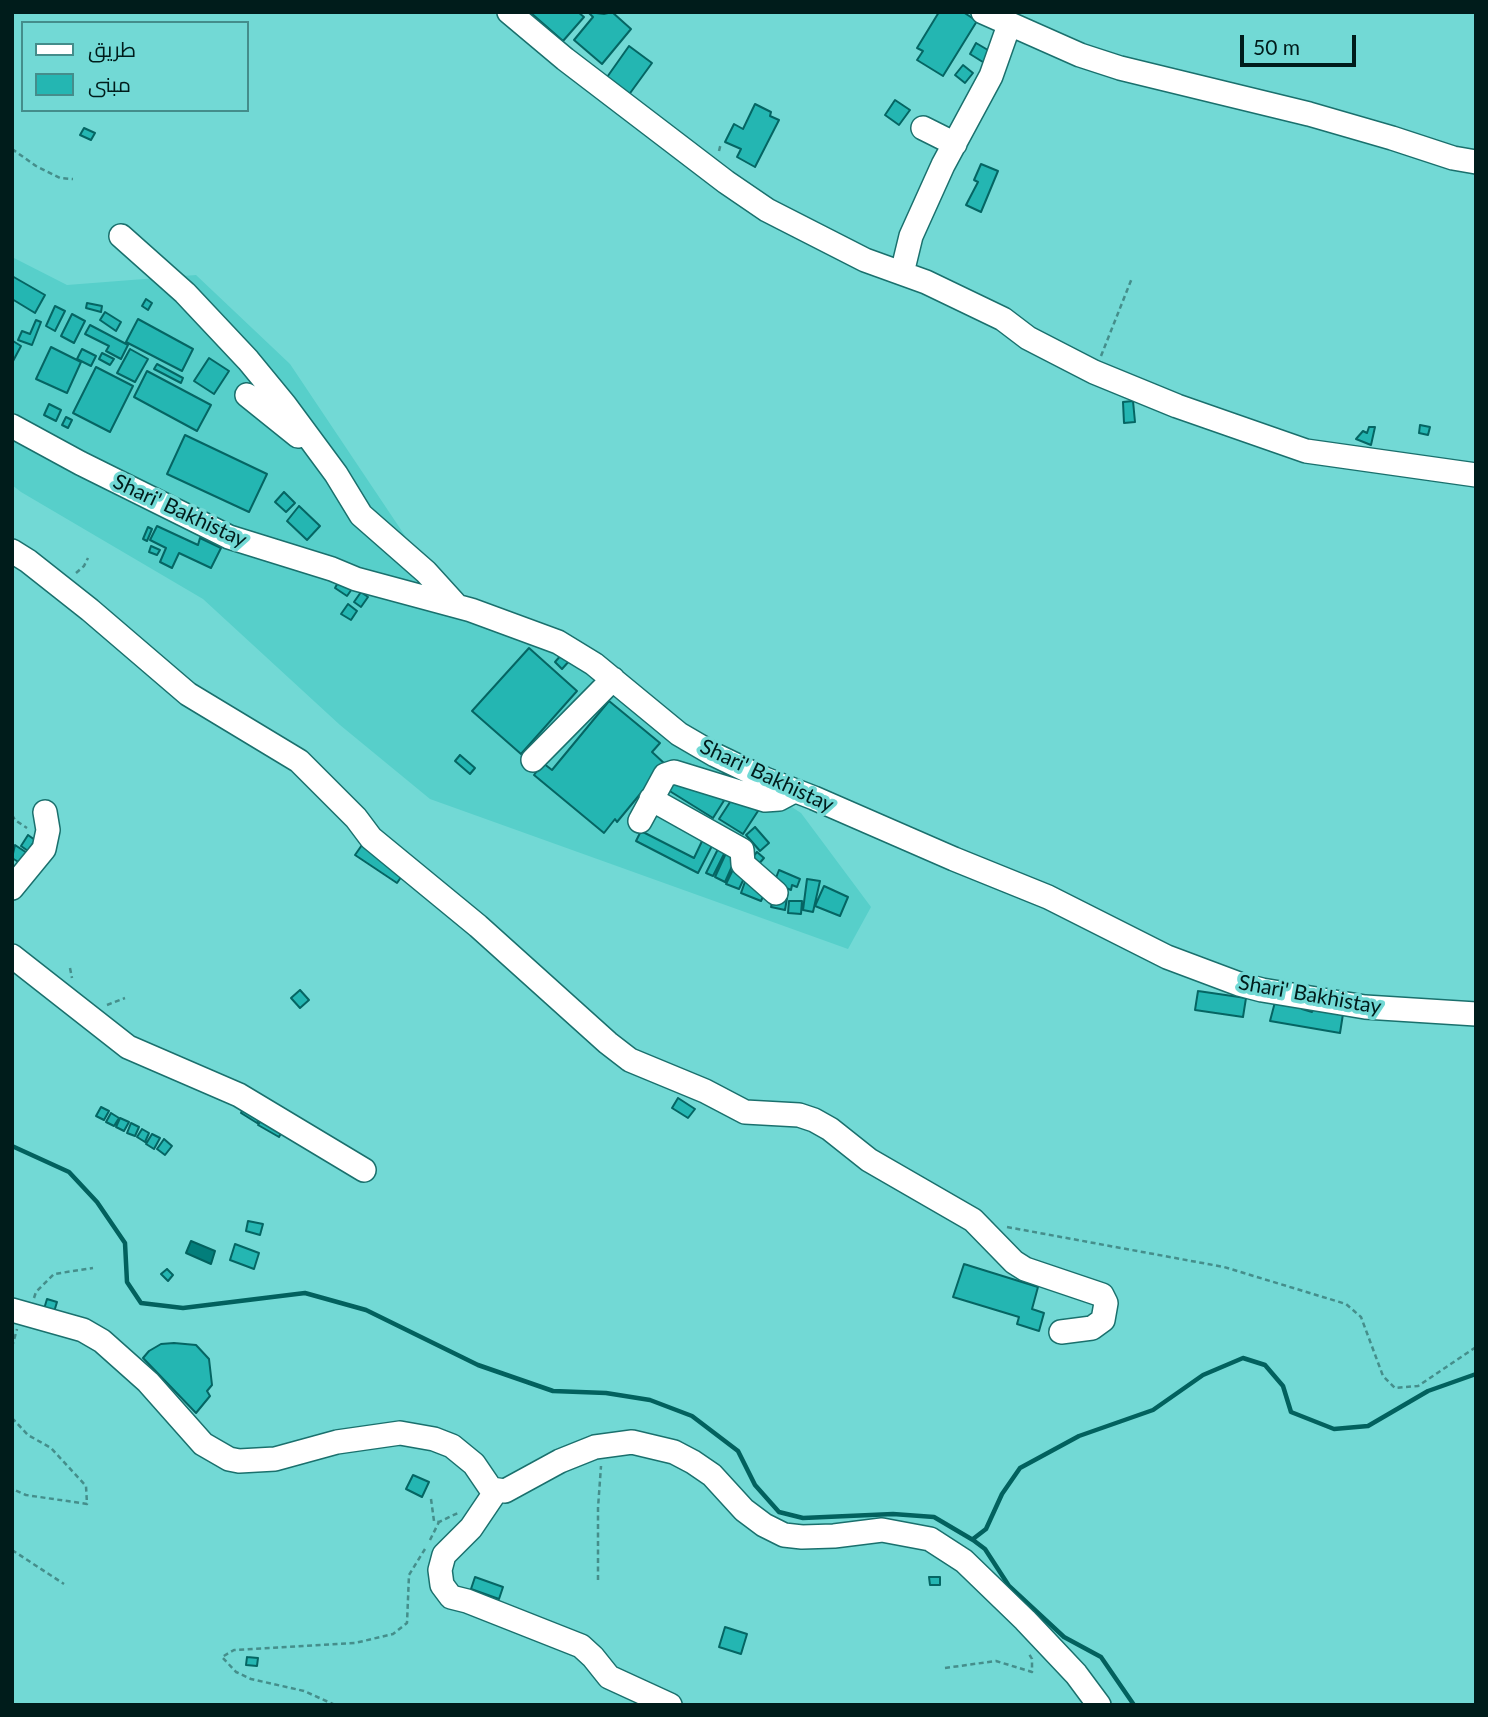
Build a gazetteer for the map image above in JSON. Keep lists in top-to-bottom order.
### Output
{
  "streets": {
    "street": ["Shari' Bakhistay"]
  },
  "legend": ["طريق", "مبنى"],
  "scale_bar": "50 m"
}
